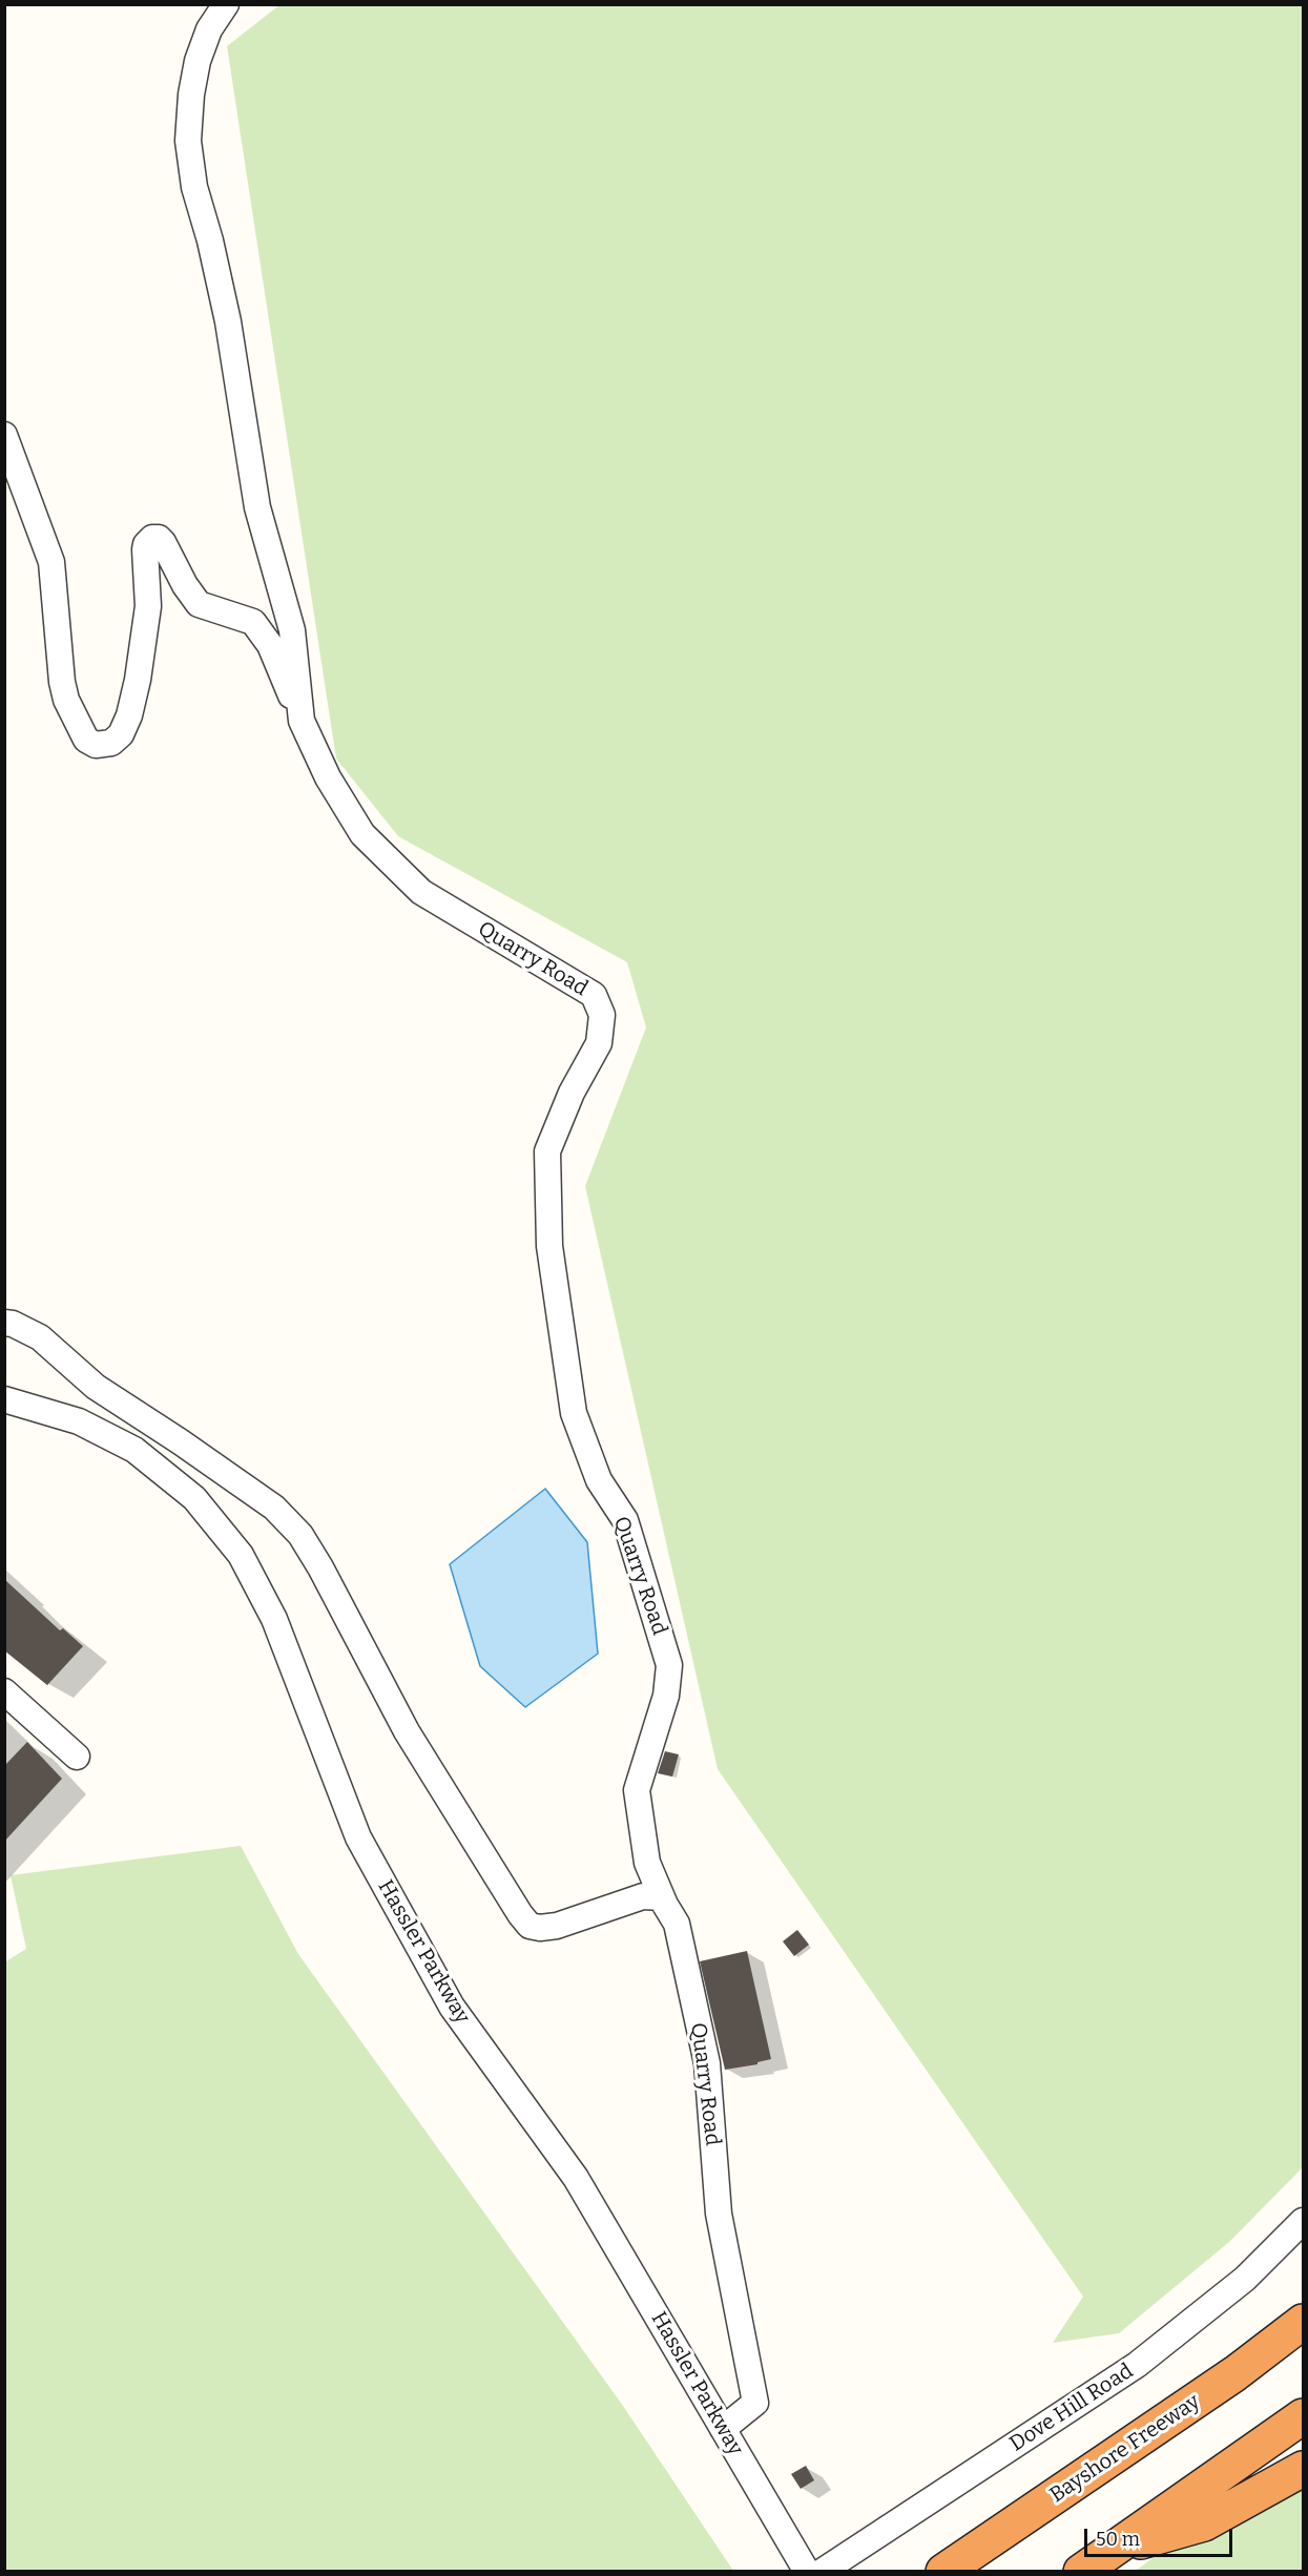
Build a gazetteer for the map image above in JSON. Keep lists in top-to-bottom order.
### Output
{
  "streets": {
    "highway": ["Bayshore Freeway"],
    "street": ["Quarry Road", "Hassler Parkway", "Dove Hill Road"]
  },
  "crossings": [
    ["Quarry Road", "Hassler Parkway"]
  ],
  "scale_bar": "50 m"
}
